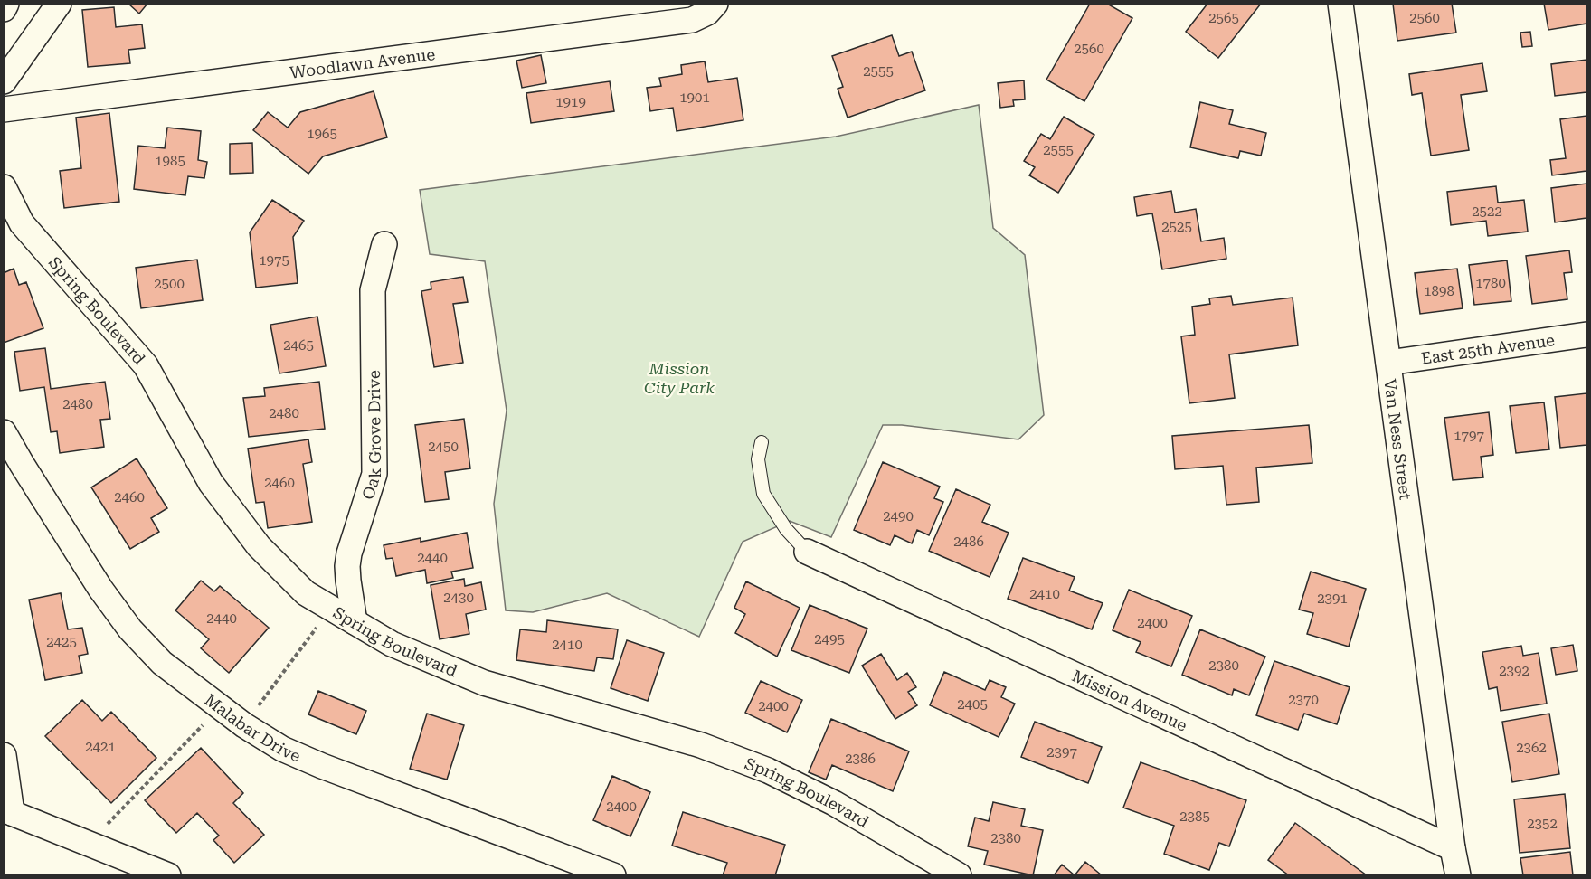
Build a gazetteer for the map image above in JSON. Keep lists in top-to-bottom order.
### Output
{
  "streets": {
    "street": [
      "Woodlawn Avenue",
      "Spring Boulevard",
      "East 25th Avenue",
      "Oak Grove Drive",
      "Van Ness Street",
      "Mission Avenue",
      "Malabar Drive"
    ]
  },
  "crossings": [
    ["Spring Boulevard", "Oak Grove Drive"],
    ["East 25th Avenue", "Van Ness Street"],
    ["Van Ness Street", "Mission Avenue"]
  ],
  "parks": ["Mission City Park"],
  "house_numbers": [
    "2565",
    "2560",
    "2560",
    "2555",
    "1901",
    "1919",
    "1965",
    "2555",
    "1985",
    "2522",
    "2525",
    "1975",
    "1780",
    "2500",
    "1898",
    "2465",
    "2480",
    "2480",
    "1797",
    "2450",
    "2460",
    "2460",
    "2490",
    "2486",
    "2440",
    "2410",
    "2430",
    "2391",
    "2440",
    "2400",
    "2495",
    "2425",
    "2410",
    "2380",
    "2392",
    "2370",
    "2405",
    "2400",
    "2421",
    "2362",
    "2397",
    "2386",
    "2400",
    "2385",
    "2352",
    "2380"
  ]
}
